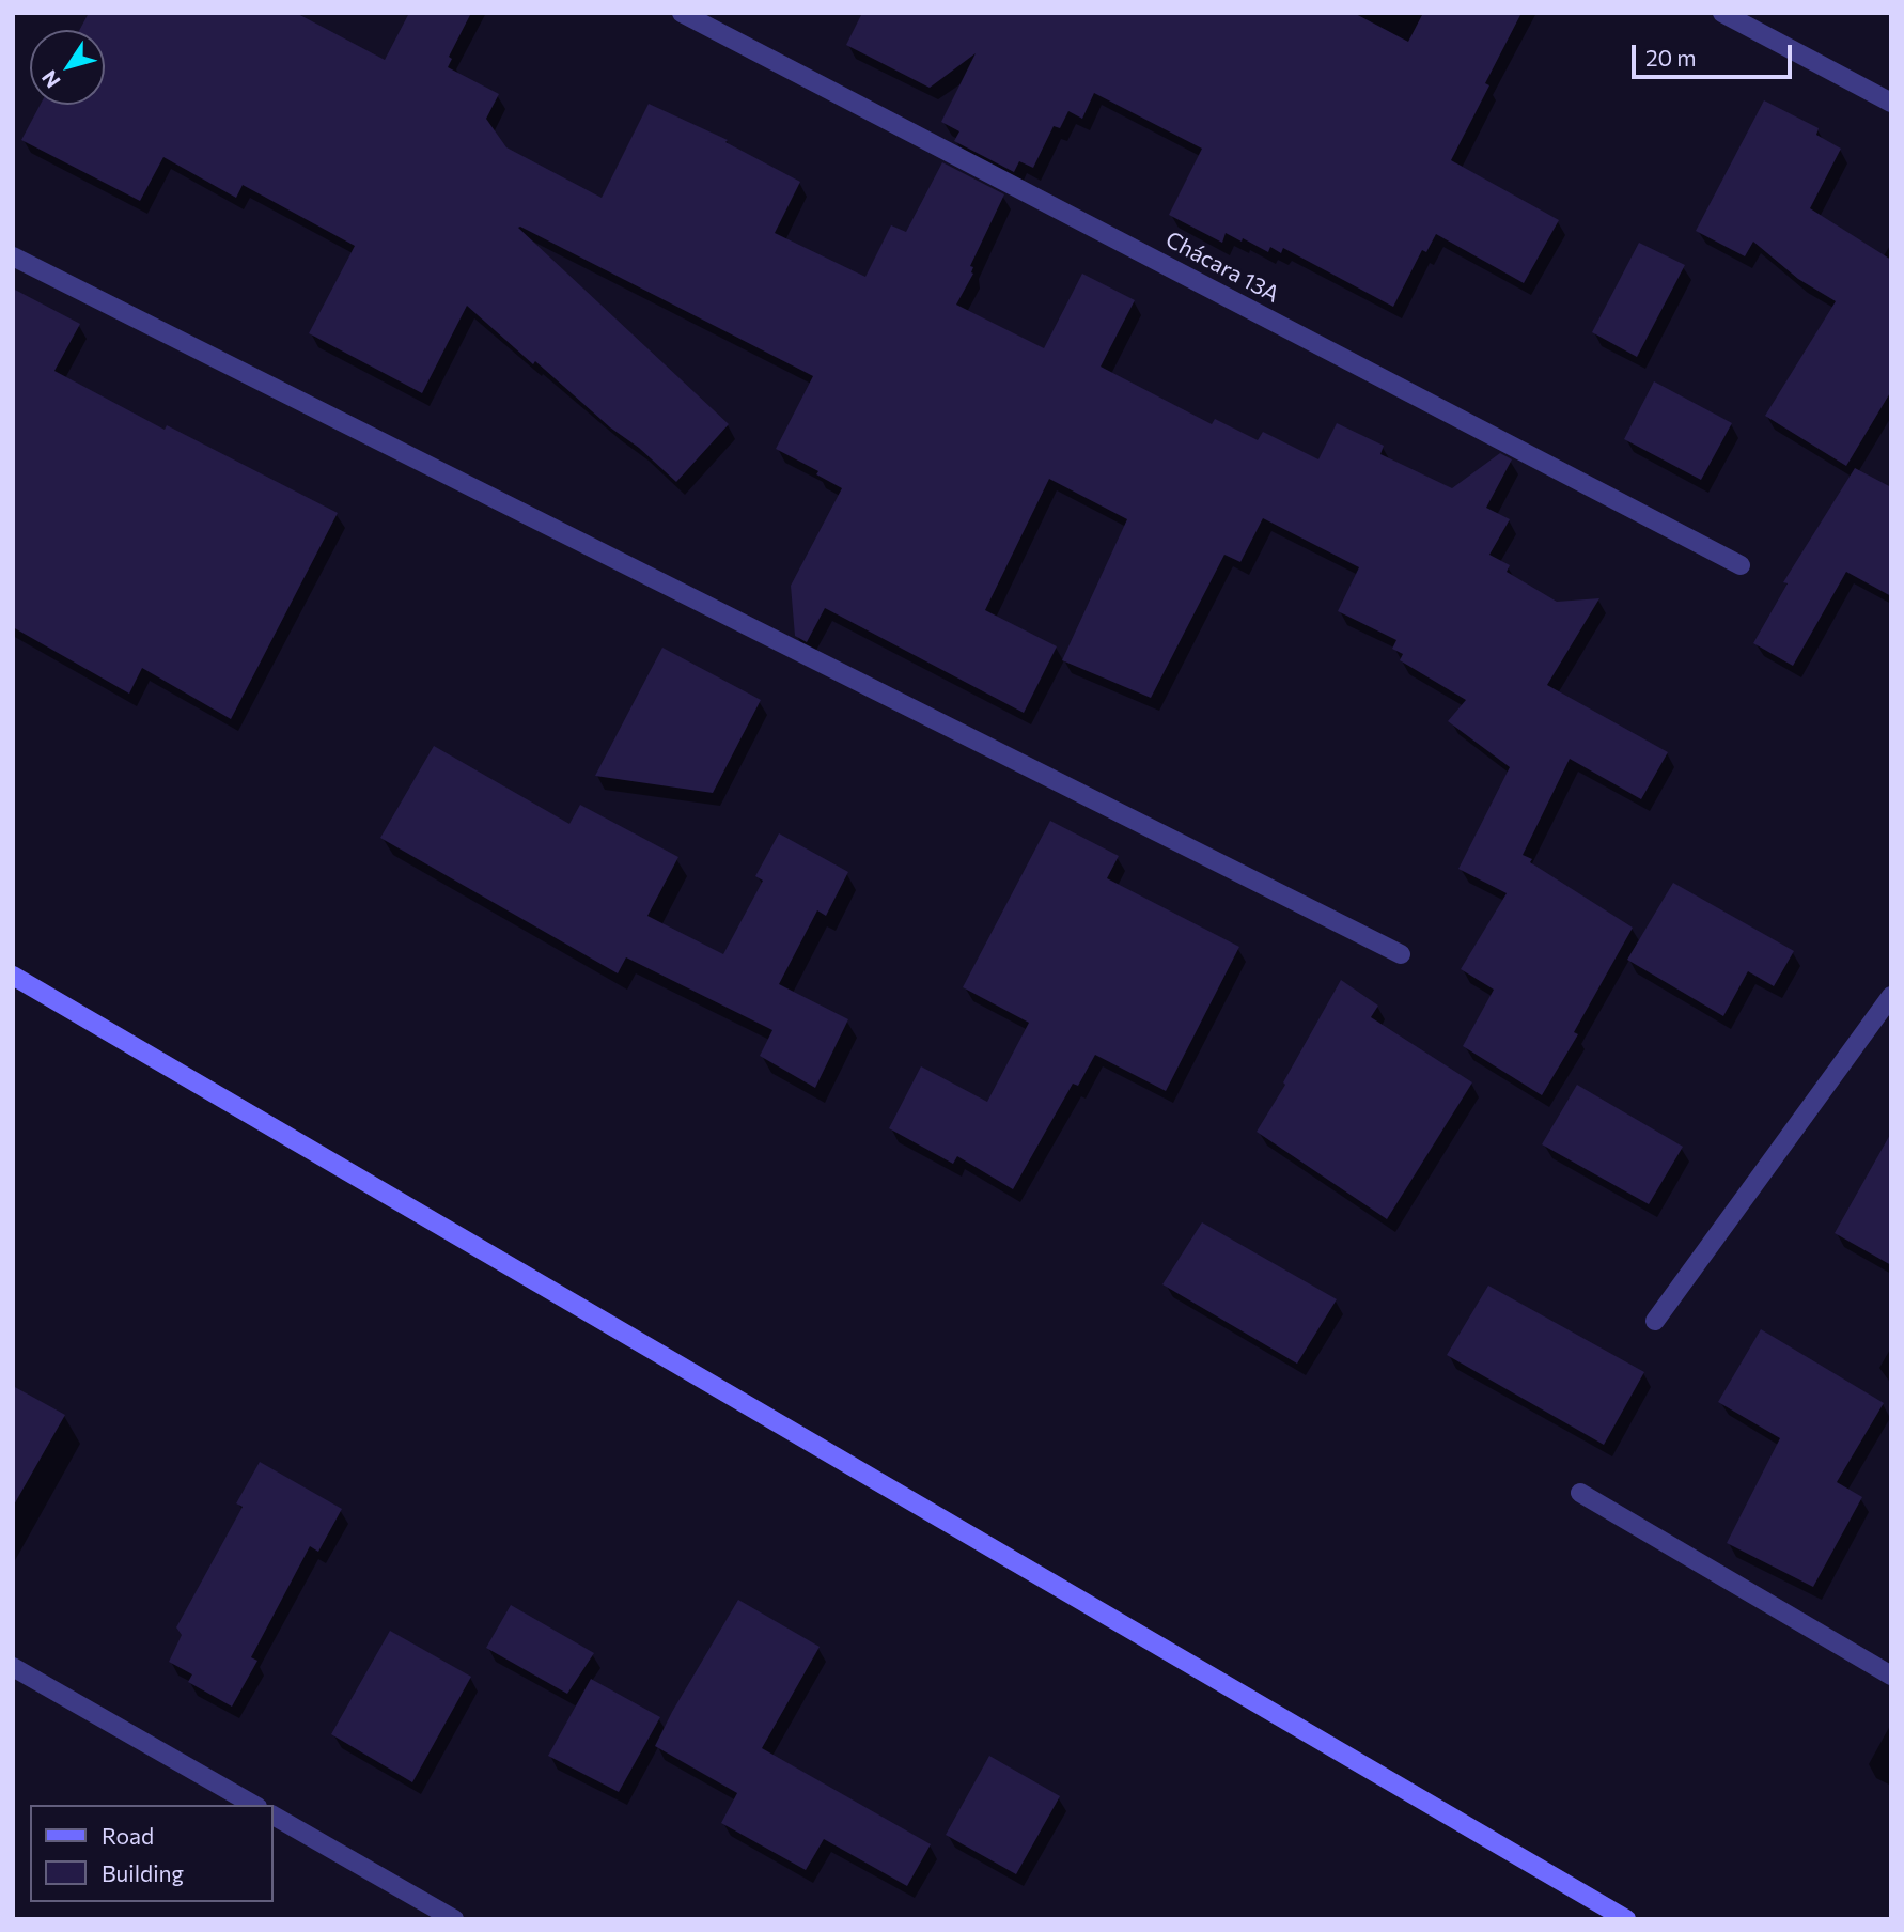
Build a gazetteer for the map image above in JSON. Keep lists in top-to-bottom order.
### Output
{
  "streets": {
    "street": ["Chácara 13A"]
  },
  "legend": ["Road", "Building"],
  "scale_bar": "20 m",
  "north": "bottom left"
}
